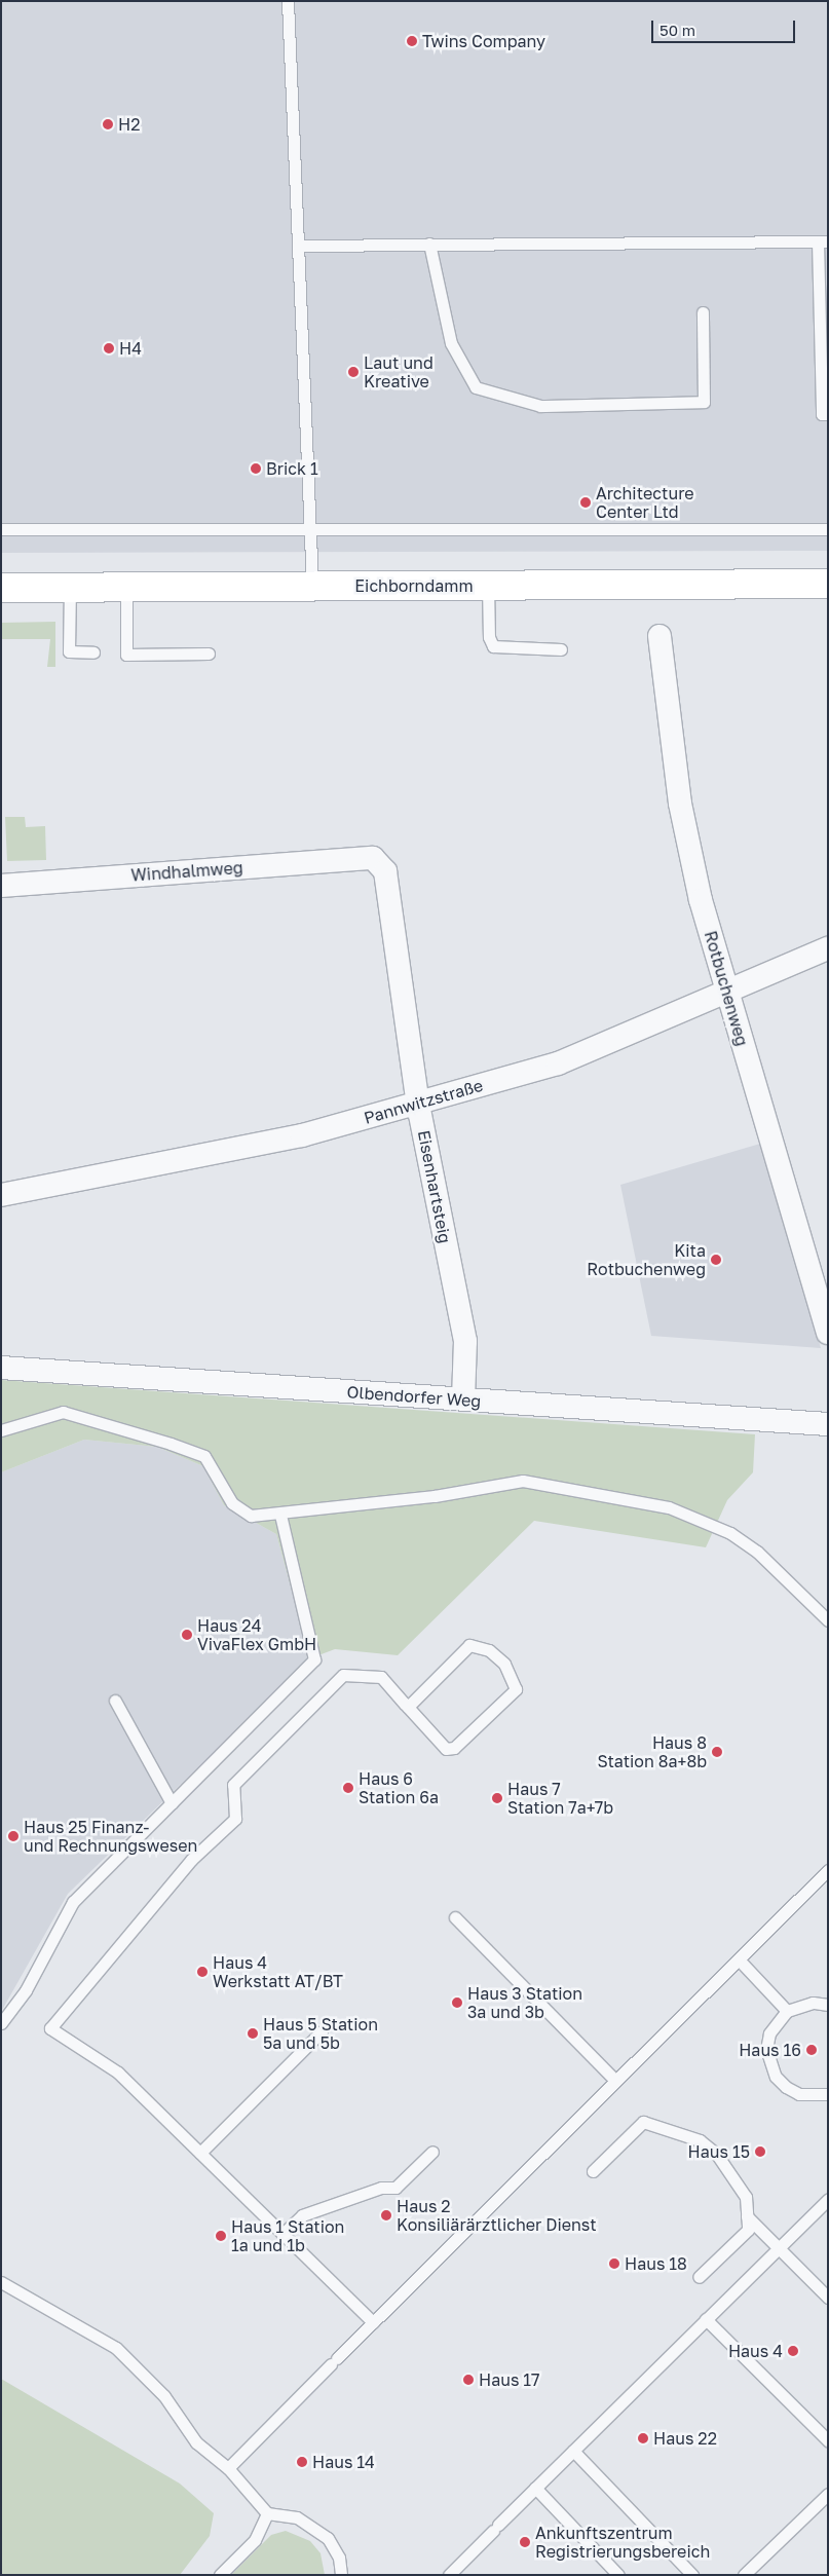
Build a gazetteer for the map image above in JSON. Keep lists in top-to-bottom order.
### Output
{
  "streets": {
    "main road": ["Eichborndamm"],
    "street": [
      "Windhalmweg",
      "Rotbuchenweg",
      "Pannwitzstraße",
      "Eisenhartsteig",
      "Olbendorfer Weg"
    ]
  },
  "crossings": [
    ["Windhalmweg", "Eisenhartsteig"],
    ["Rotbuchenweg", "Pannwitzstraße"],
    ["Pannwitzstraße", "Eisenhartsteig"],
    ["Eisenhartsteig", "Olbendorfer Weg"]
  ],
  "places": [
    "Twins Company",
    "H2",
    "H4",
    "Laut und Kreative",
    "Brick 1",
    "Architecture Center Ltd",
    "Kita Rotbuchenweg",
    "Haus 24 VivaFlex GmbH",
    "Haus 8 Station 8a+8b",
    "Haus 6 Station 6a",
    "Haus 7 Station 7a+7b",
    "Haus 25 Finanz- und Rechnungswesen",
    "Haus 4 Werkstatt AT/BT",
    "Haus 3 Station 3a und 3b",
    "Haus 5 Station 5a und 5b",
    "Haus 16",
    "Haus 15",
    "Haus 2 Konsiliärärztlicher Dienst",
    "Haus 1 Station 1a und 1b",
    "Haus 18",
    "Haus 4",
    "Haus 17",
    "Haus 22",
    "Haus 14",
    "Ankunftszentrum Registrierungsbereich"
  ],
  "scale_bar": "50 m"
}
